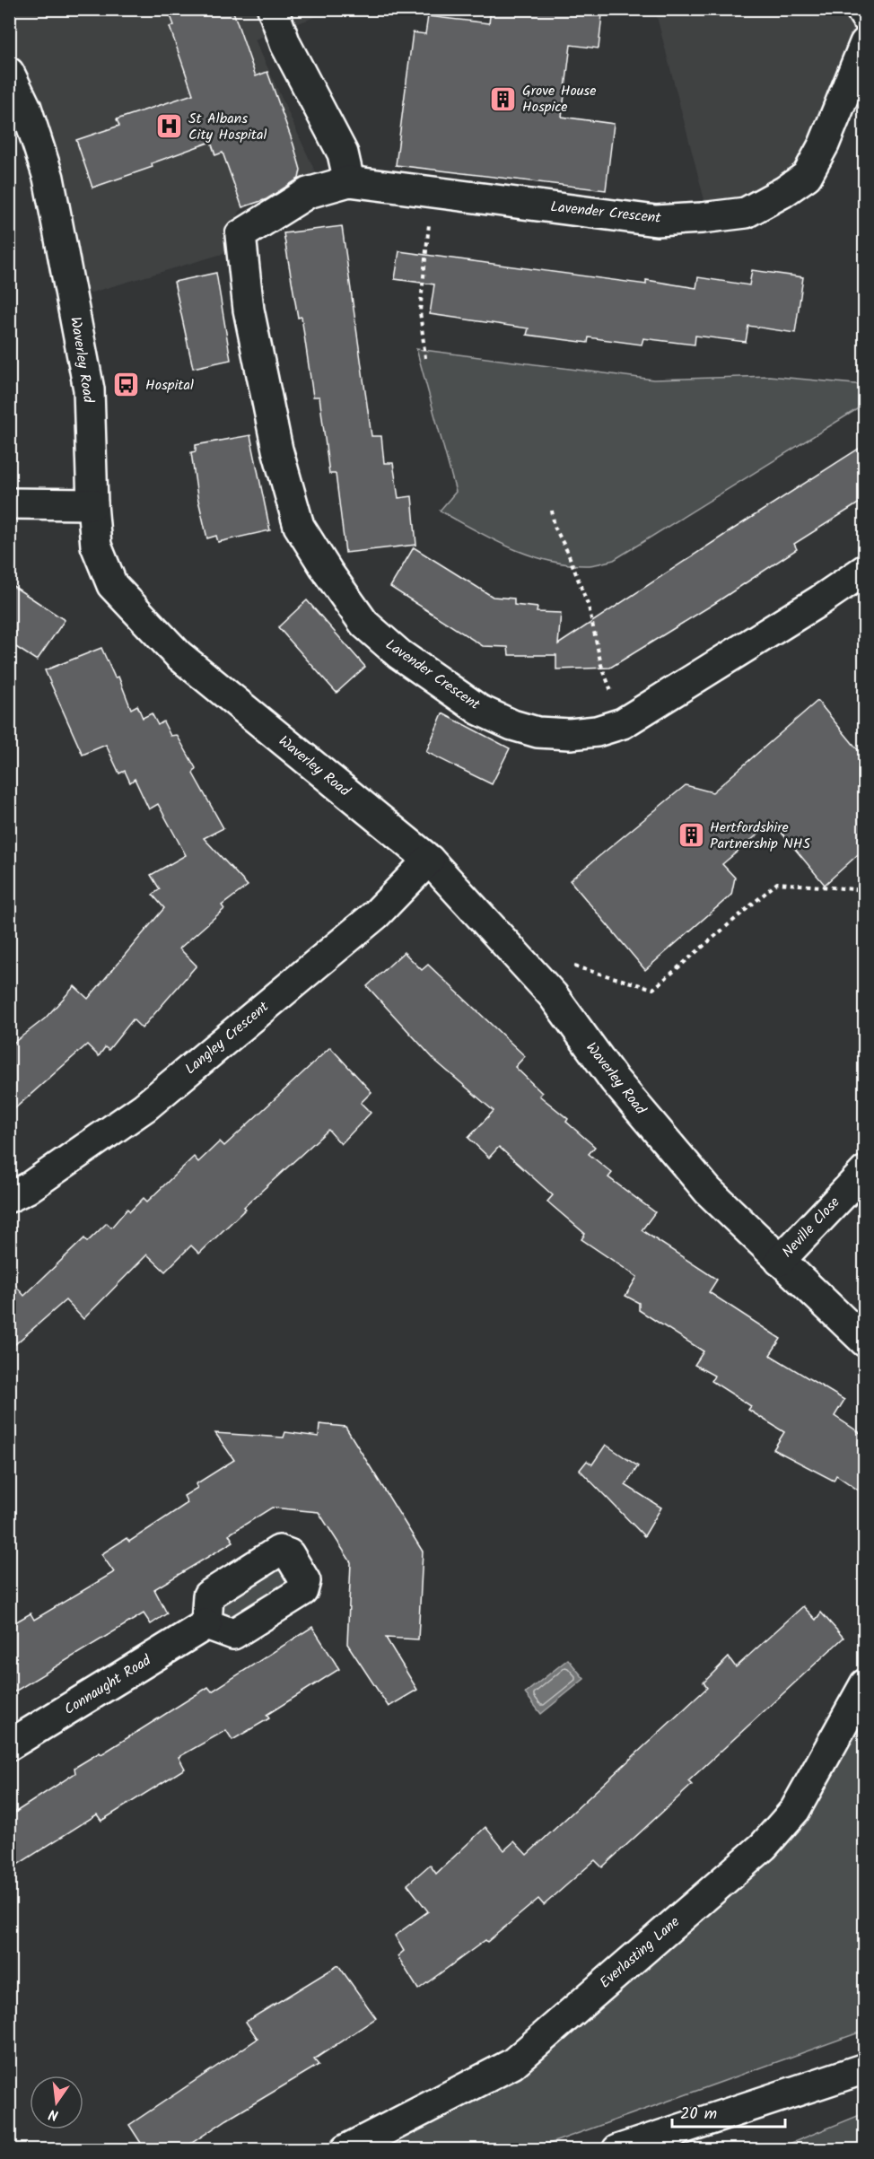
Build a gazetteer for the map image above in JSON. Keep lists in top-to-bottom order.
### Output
{
  "streets": {
    "street": [
      "Lavender Crescent",
      "Waverley Road",
      "Langley Crescent",
      "Neville Close",
      "Connaught Road",
      "Everlasting Lane"
    ]
  },
  "crossings": [
    ["Waverley Road", "Langley Crescent"],
    ["Waverley Road", "Neville Close"]
  ],
  "places": {
    "building": ["Grove House Hospice", "Hertfordshire Partnership NHS"],
    "hospital": ["St Albans City Hospital"],
    "bus stop": ["Hospital"]
  },
  "scale_bar": "20 m",
  "north": "bottom"
}
